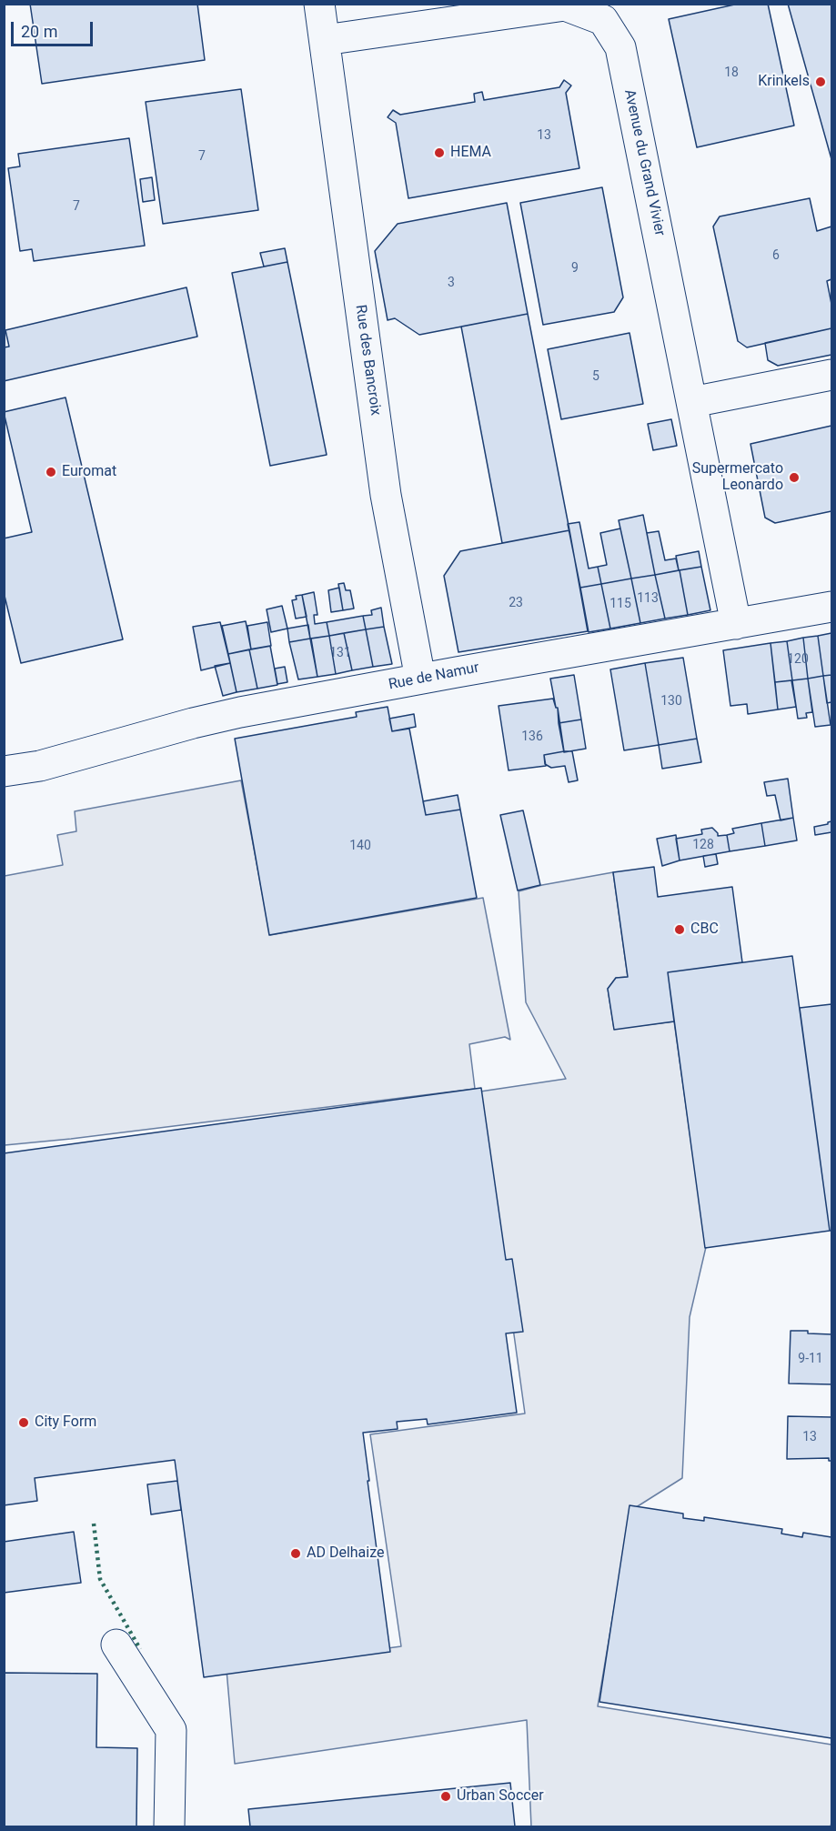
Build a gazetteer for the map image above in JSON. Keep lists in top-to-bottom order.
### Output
{
  "streets": {
    "street": ["Avenue du Grand Vivier", "Rue des Bancroix", "Rue de Namur"]
  },
  "crossings": [
    ["Avenue du Grand Vivier", "Rue des Bancroix"],
    ["Avenue du Grand Vivier", "Rue de Namur"],
    ["Rue des Bancroix", "Rue de Namur"]
  ],
  "places": [
    "Krinkels",
    "HEMA",
    "Euromat",
    "Supermercato Leonardo",
    "CBC",
    "City Form",
    "AD Delhaize",
    "Urban Soccer"
  ],
  "house_numbers": [
    "18",
    "13",
    "7",
    "7",
    "6",
    "9",
    "3",
    "5",
    "113",
    "23",
    "115",
    "131",
    "120",
    "130",
    "136",
    "128",
    "140",
    "9-11",
    "13"
  ],
  "scale_bar": "20 m"
}
